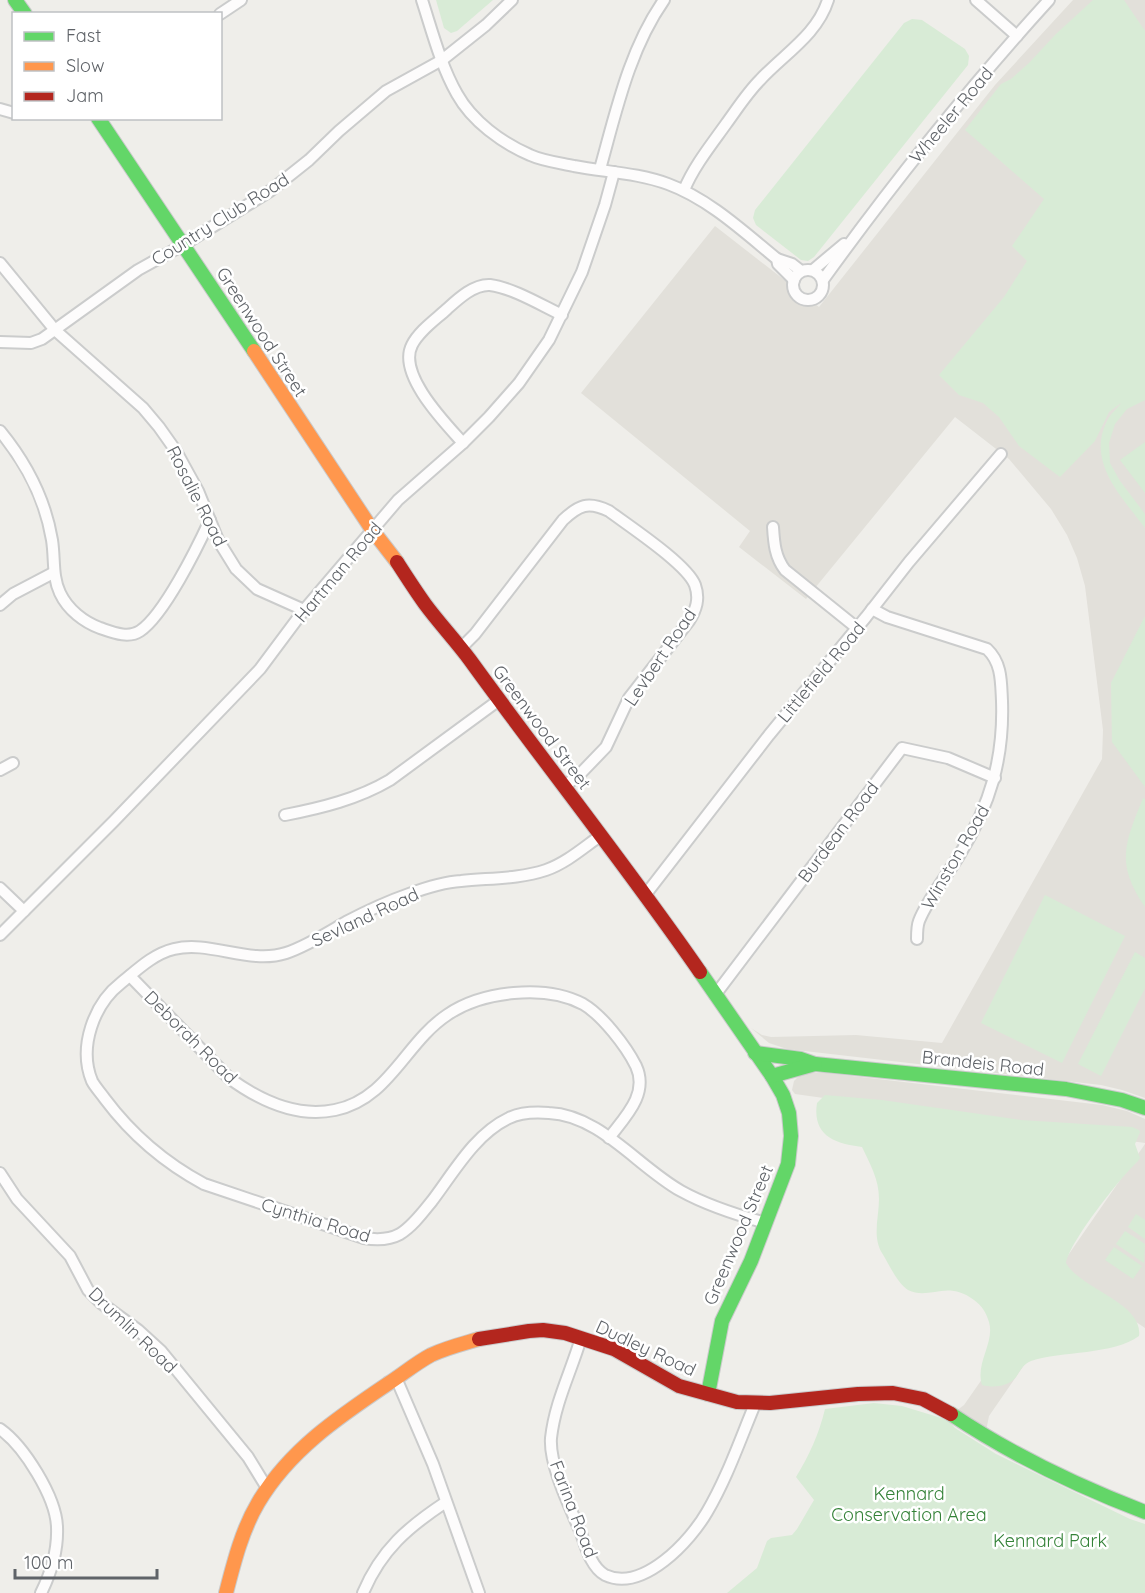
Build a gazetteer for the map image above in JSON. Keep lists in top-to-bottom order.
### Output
{
  "streets": {
    "street": [
      "Wheeler Road",
      "Country Club Road",
      "Greenwood Street",
      "Rosalie Road",
      "Hartman Road",
      "Levbert Road",
      "Littlefield Road",
      "Burdean Road",
      "Winston Road",
      "Sevland Road",
      "Deborah Road",
      "Brandeis Road",
      "Cynthia Road",
      "Drumlin Road",
      "Dudley Road",
      "Farina Road"
    ]
  },
  "crossings": [
    ["Country Club Road", "Greenwood Street"],
    ["Country Club Road", "Rosalie Road"],
    ["Greenwood Street", "Hartman Road"],
    ["Greenwood Street", "Levbert Road"],
    ["Greenwood Street", "Littlefield Road"],
    ["Greenwood Street", "Burdean Road"],
    ["Greenwood Street", "Sevland Road"],
    ["Greenwood Street", "Brandeis Road"],
    ["Greenwood Street", "Cynthia Road"],
    ["Greenwood Street", "Dudley Road"],
    ["Rosalie Road", "Hartman Road"],
    ["Littlefield Road", "Winston Road"],
    ["Burdean Road", "Winston Road"],
    ["Sevland Road", "Deborah Road"],
    ["Sevland Road", "Cynthia Road"],
    ["Deborah Road", "Cynthia Road"],
    ["Drumlin Road", "Dudley Road"],
    ["Dudley Road", "Farina Road"]
  ],
  "parks": ["Kennard Conservation Area", "Kennard Park"],
  "legend": ["Fast", "Slow", "Jam"],
  "scale_bar": "100 m"
}
